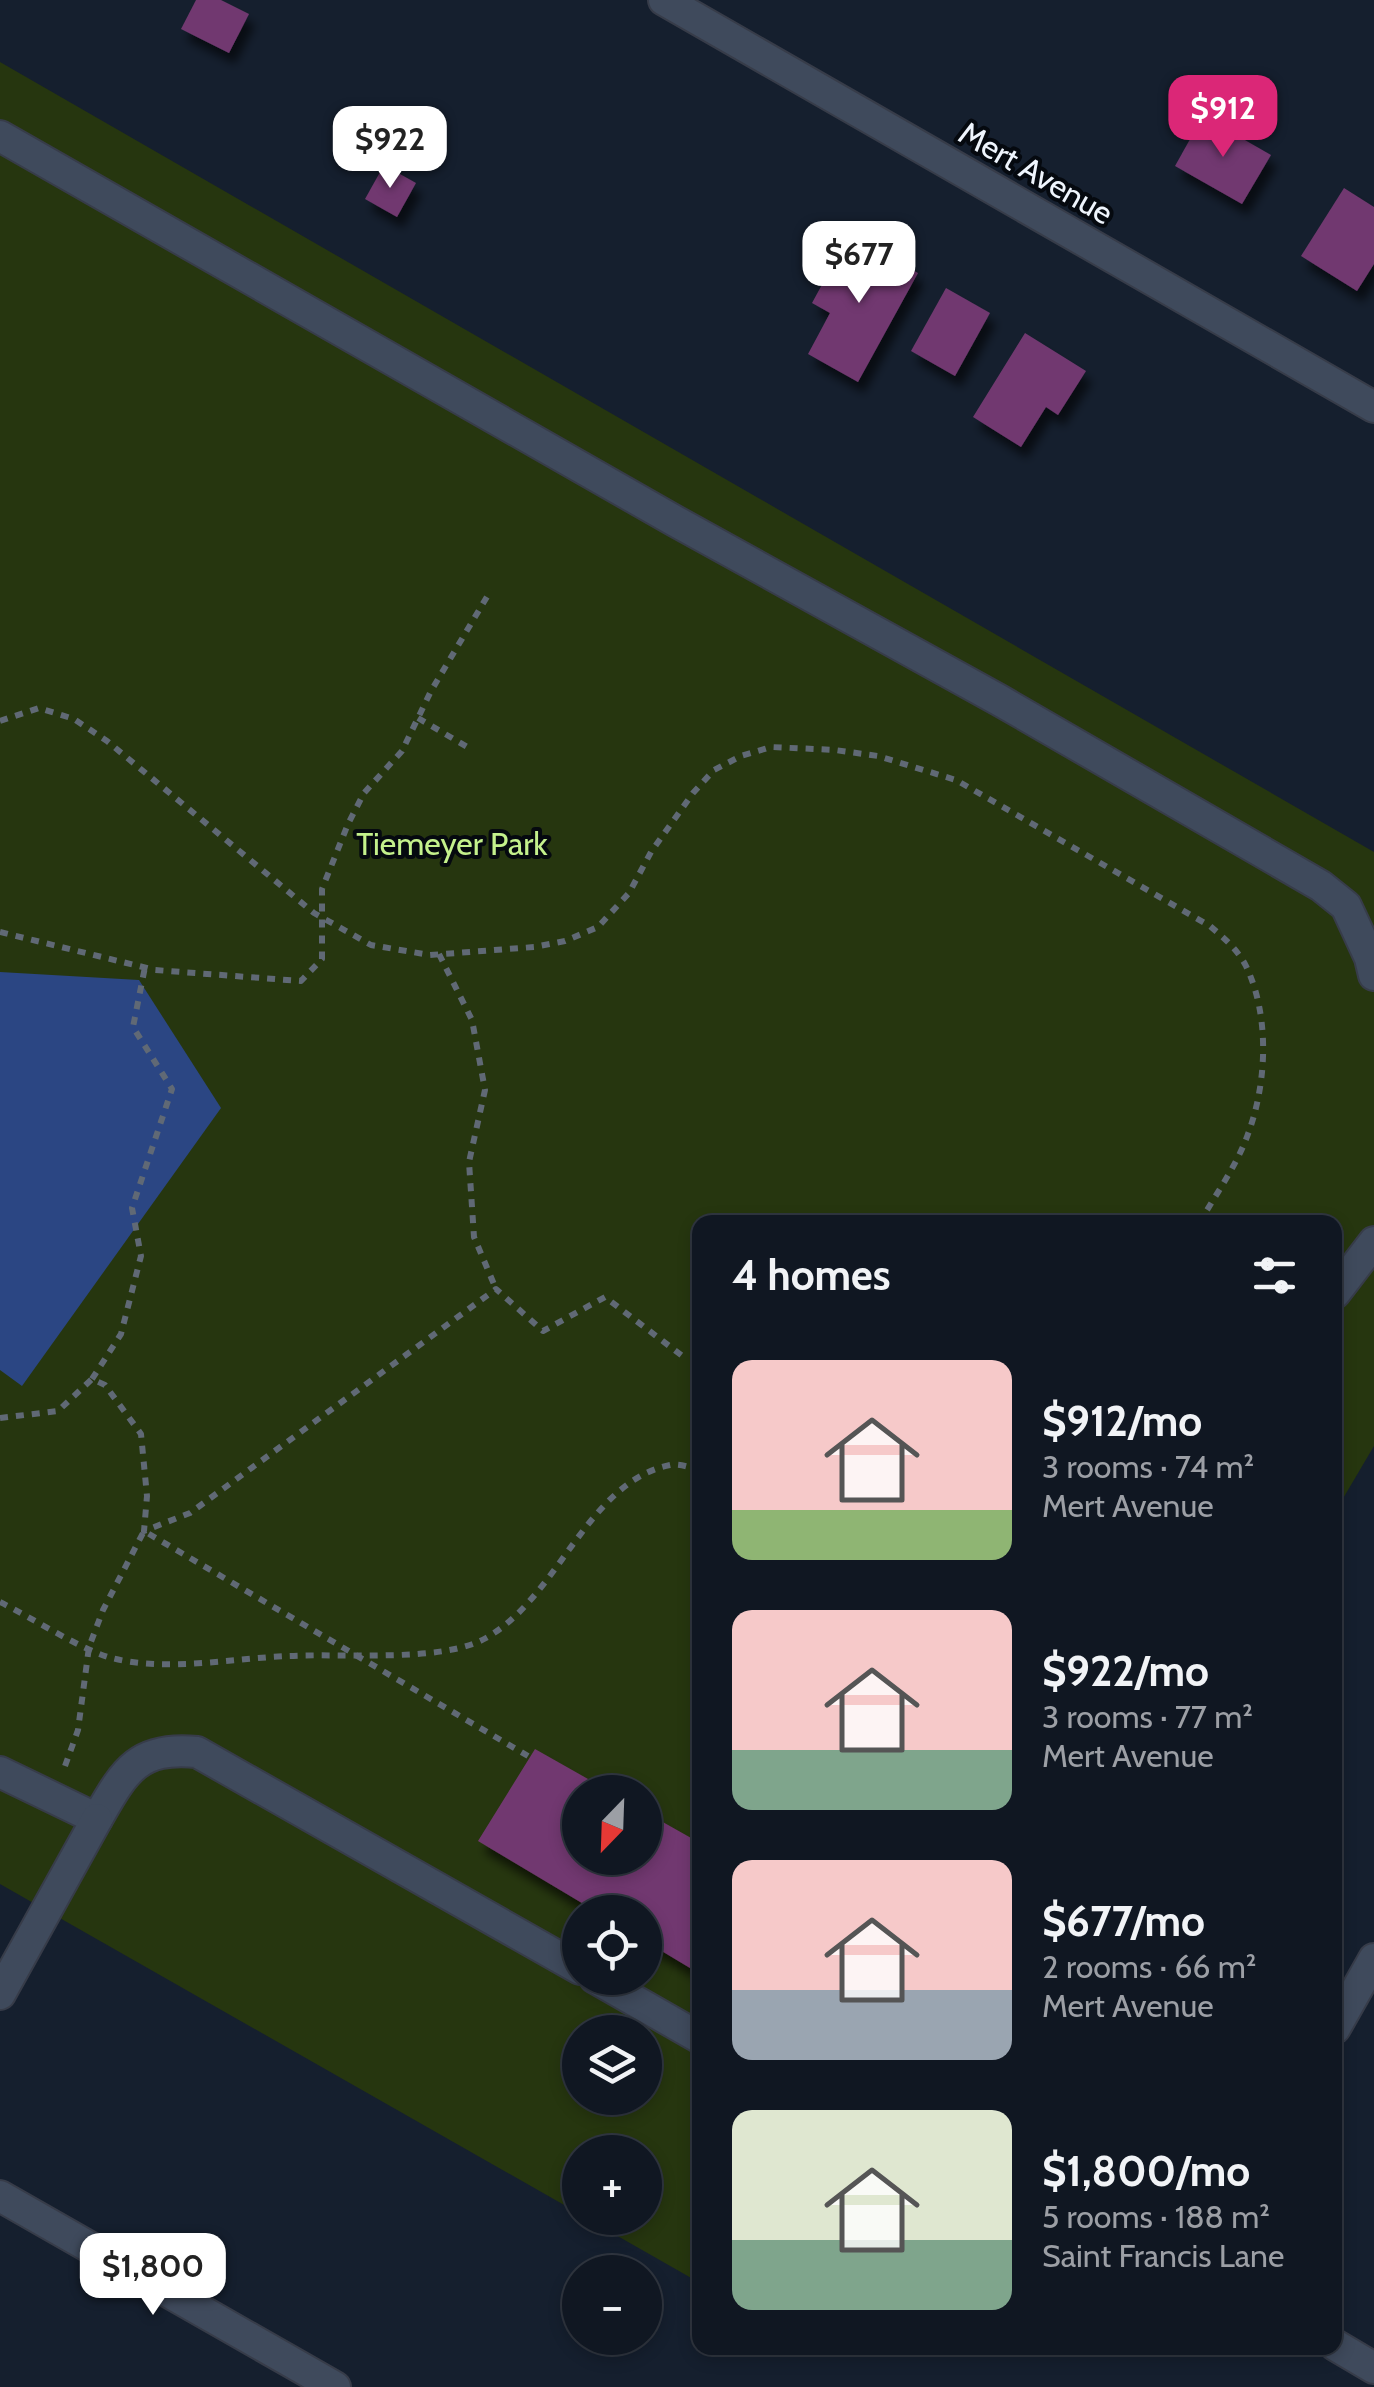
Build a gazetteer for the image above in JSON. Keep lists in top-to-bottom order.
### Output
{
  "streets": {
    "street": ["Mert Avenue"]
  },
  "parks": ["Tiemeyer Park"],
  "north": "bottom left",
  "page": {
    "price": [
      "$912",
      "$922",
      "$677",
      "$1,800"
    ],
    "heading": "4 homes",
    "list": [
      {
        "name": "$912/mo",
        "note": "3 rooms · 74 m² · Mert Avenue"
      },
      {
        "name": "$922/mo",
        "note": "3 rooms · 77 m² · Mert Avenue"
      },
      {
        "name": "$677/mo",
        "note": "2 rooms · 66 m² · Mert Avenue"
      },
      {
        "name": "$1,800/mo",
        "note": "5 rooms · 188 m² · Saint Francis Lane"
      }
    ],
    "map_buttons": ["+", "−"]
  }
}
